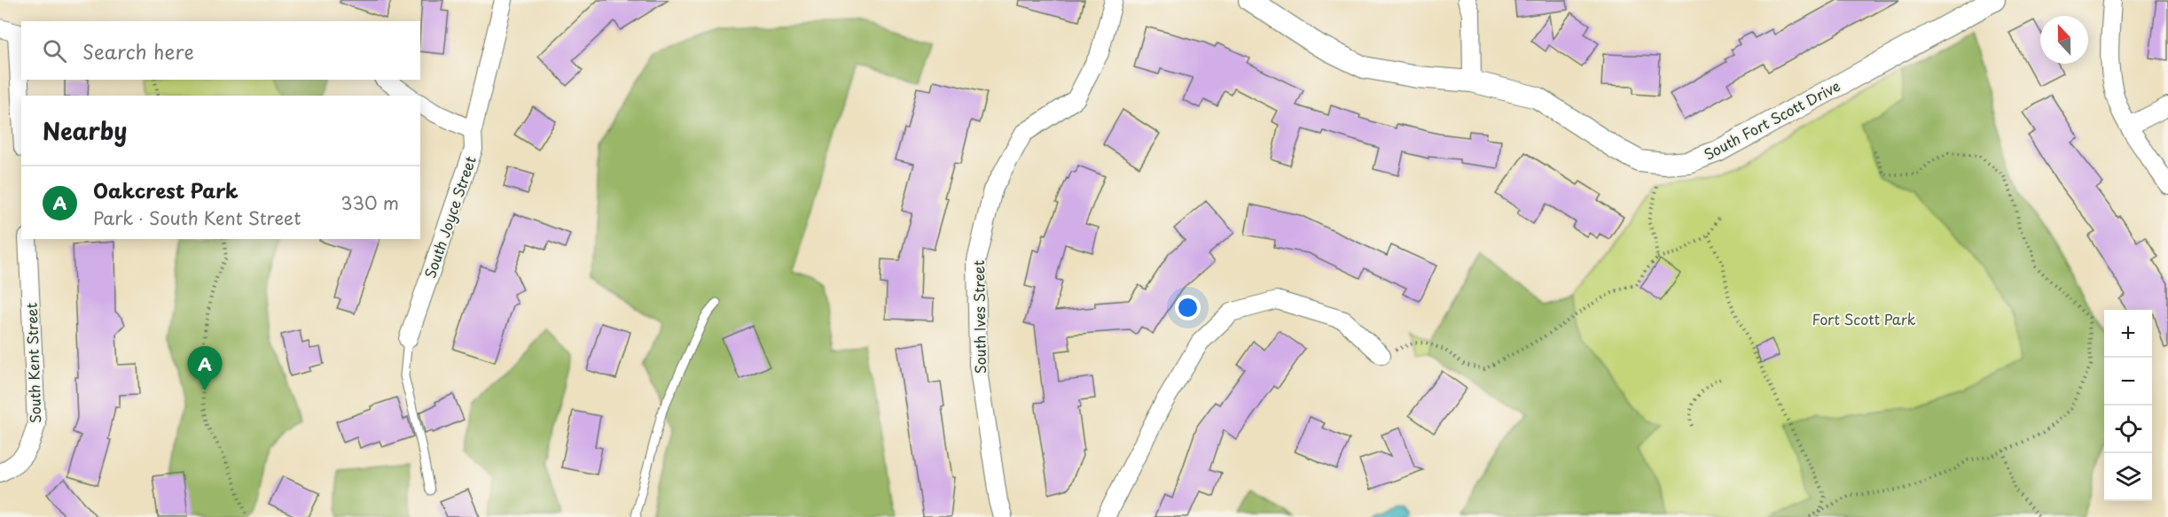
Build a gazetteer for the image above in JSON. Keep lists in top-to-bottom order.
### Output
{
  "streets": {
    "street": [
      "South Fort Scott Drive",
      "South Joyce Street",
      "South Ives Street",
      "South Kent Street"
    ]
  },
  "parks": ["Fort Scott Park"],
  "north": "top",
  "page": {
    "search": "Search here",
    "heading": "Nearby",
    "list": [
      {
        "mark": "A",
        "name": "Oakcrest Park",
        "note": "Park · South Kent Street",
        "value": "330 m"
      }
    ],
    "map_buttons": ["+", "−"],
    "pins": "A"
  }
}
